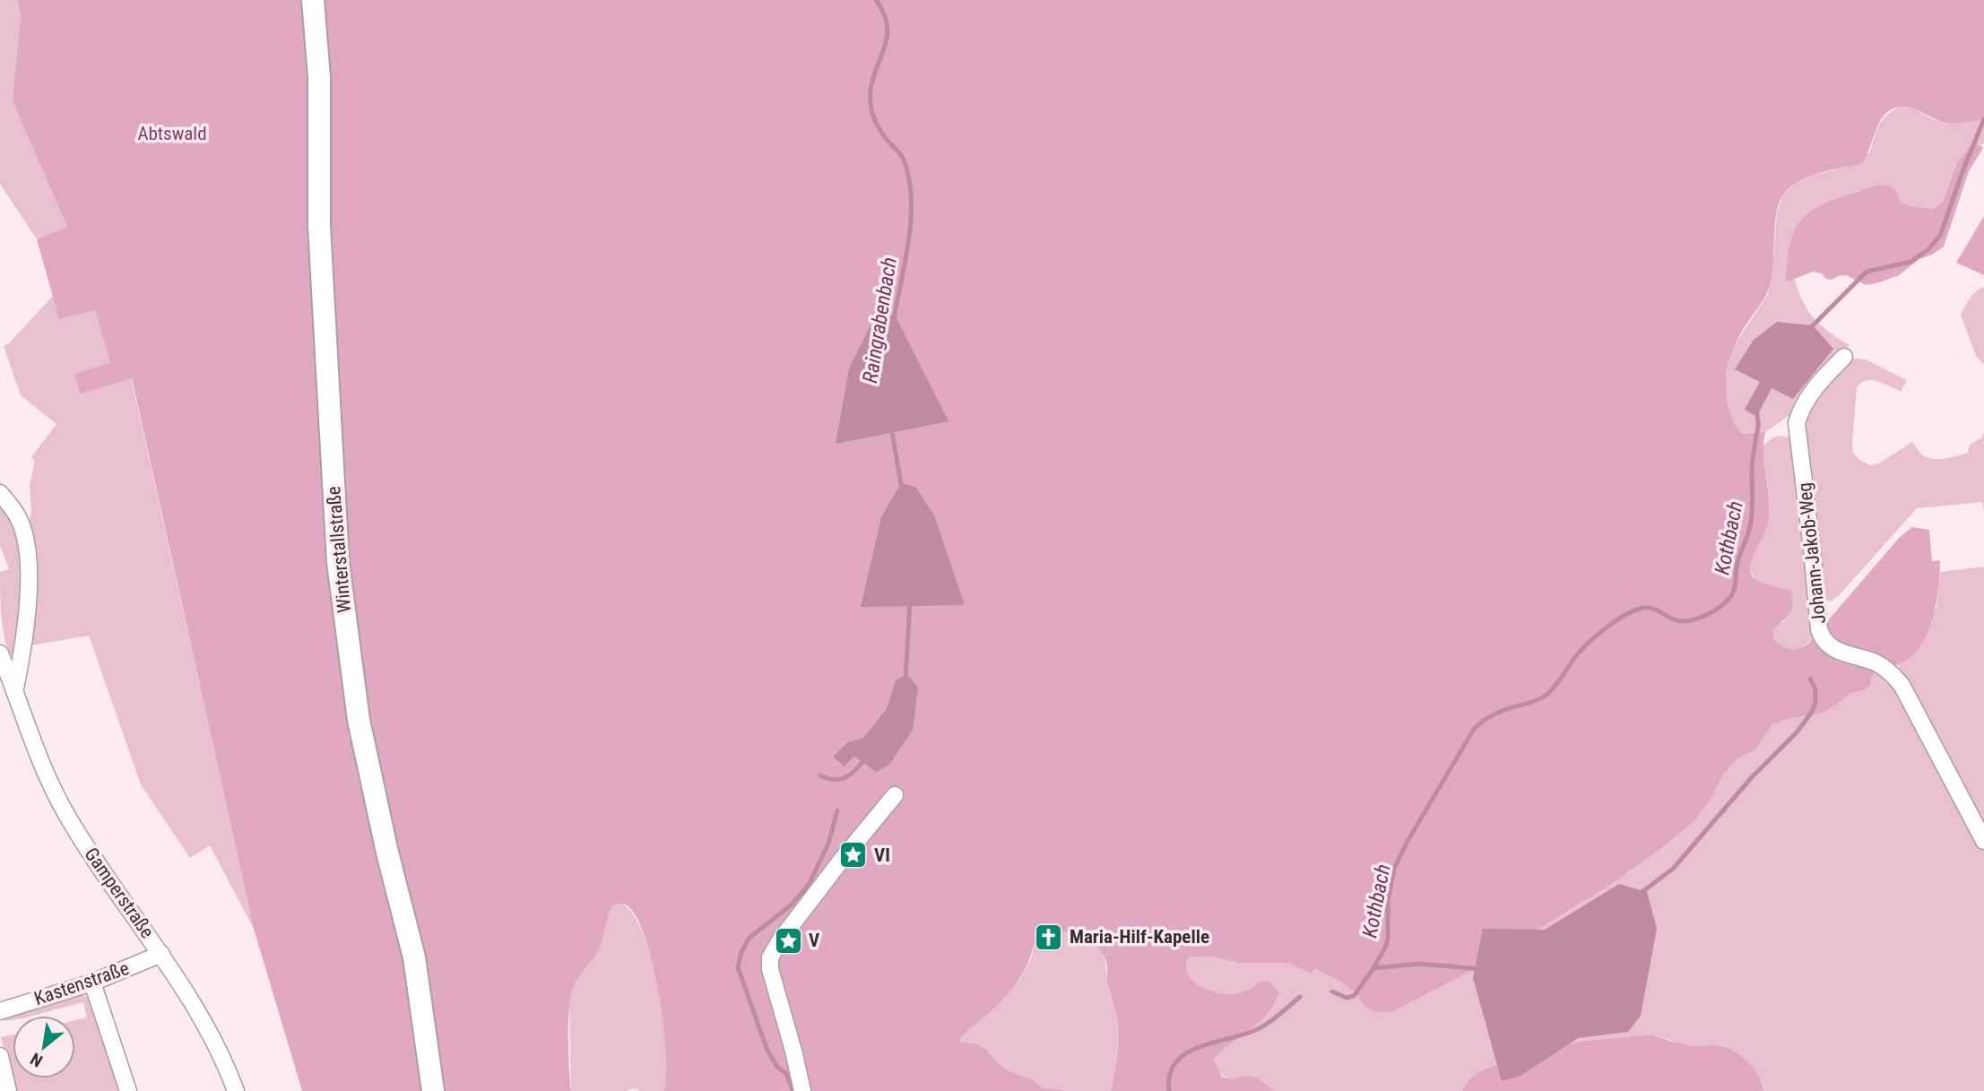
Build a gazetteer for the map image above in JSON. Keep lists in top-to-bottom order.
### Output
{
  "streets": {
    "street": [
      "Winterstallstraße",
      "Johann-Jakob-Weg",
      "Gamperstraße",
      "Kastenstraße"
    ]
  },
  "crossings": [
    ["Gamperstraße", "Kastenstraße"]
  ],
  "water": ["Raingrabenbach", "Kothbach"],
  "parks": ["Abtswald"],
  "places": {
    "place": ["VI", "V"],
    "church": ["Maria-Hilf-Kapelle"]
  },
  "north": "bottom left"
}
